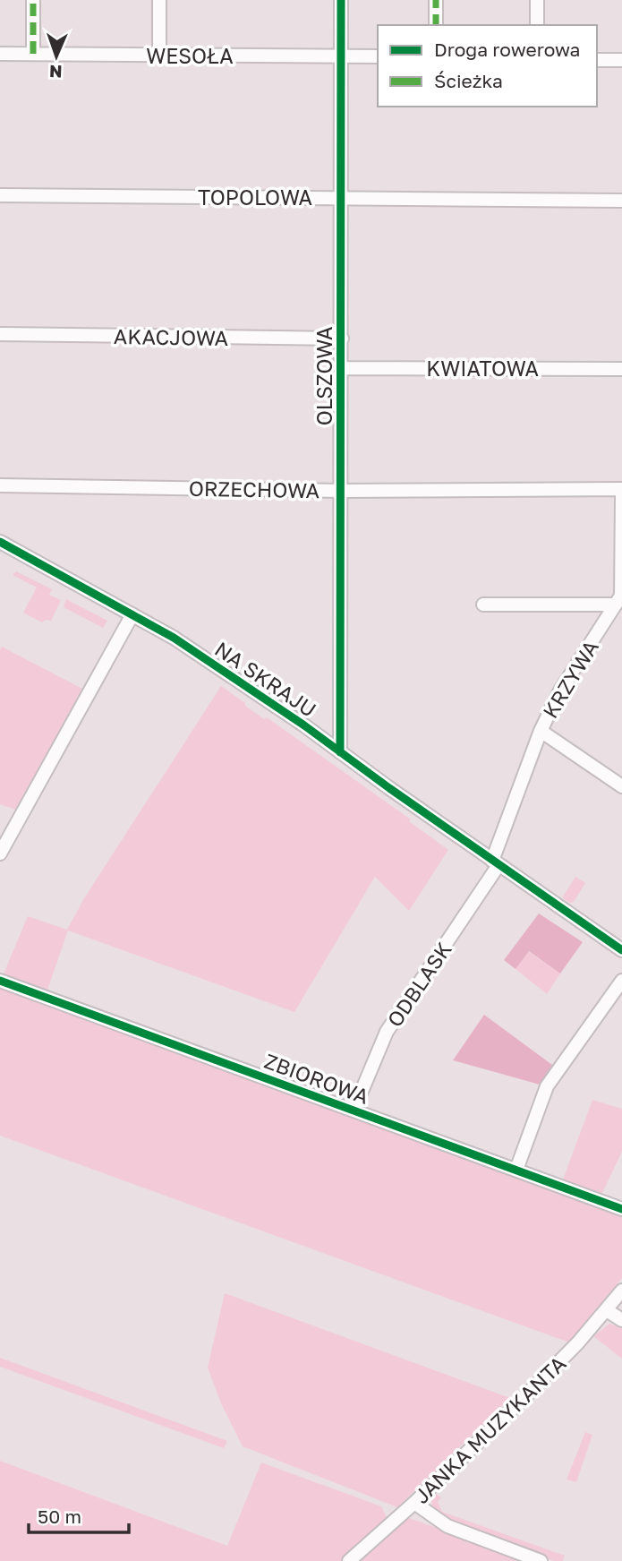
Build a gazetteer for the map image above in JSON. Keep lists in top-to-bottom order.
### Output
{
  "streets": {
    "street": [
      "WESOŁA",
      "TOPOLOWA",
      "AKACJOWA",
      "KWIATOWA",
      "OLSZOWA",
      "ORZECHOWA",
      "NA SKRAJU",
      "KRZYWA",
      "ODBLASK",
      "ZBIOROWA",
      "JANKA MUZYKANTA"
    ]
  },
  "crossings": [
    ["WESOŁA", "OLSZOWA"],
    ["TOPOLOWA", "OLSZOWA"],
    ["AKACJOWA", "OLSZOWA"],
    ["KWIATOWA", "OLSZOWA"],
    ["OLSZOWA", "ORZECHOWA"],
    ["OLSZOWA", "NA SKRAJU"],
    ["NA SKRAJU", "KRZYWA"],
    ["NA SKRAJU", "ODBLASK"],
    ["KRZYWA", "ODBLASK"],
    ["ODBLASK", "ZBIOROWA"]
  ],
  "legend": ["Droga rowerowa", "Ścieżka"],
  "scale_bar": "50 m",
  "north": "bottom"
}
